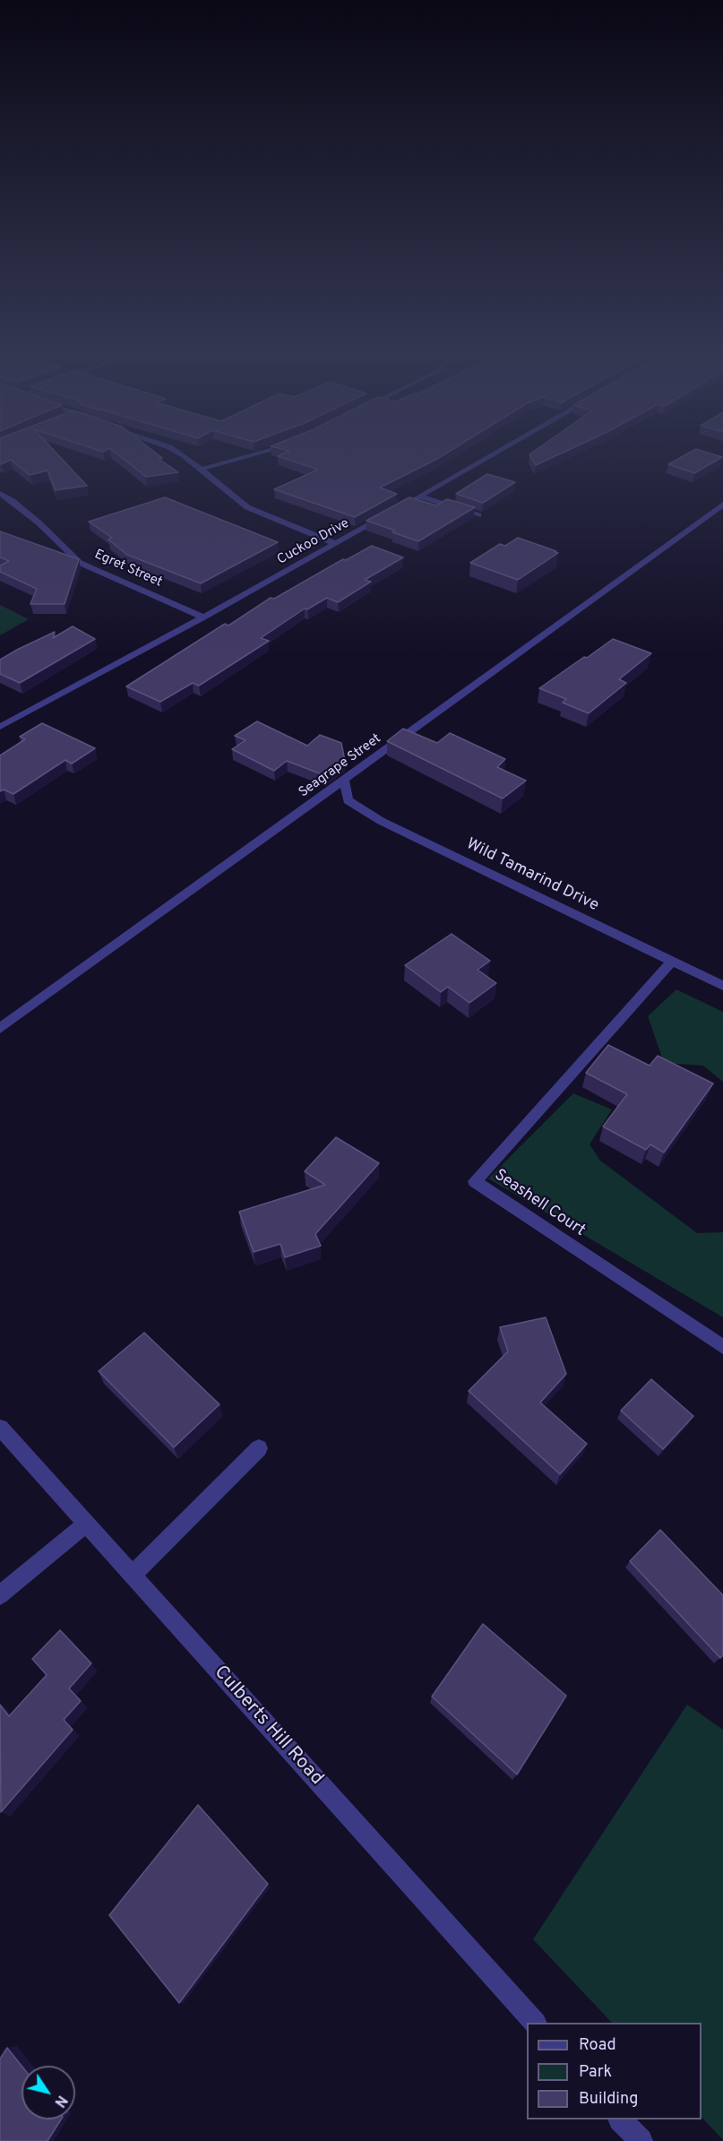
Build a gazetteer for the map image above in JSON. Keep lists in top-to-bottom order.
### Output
{
  "streets": {
    "street": [
      "Cuckoo Drive",
      "Egret Street",
      "Seagrape Street",
      "Wild Tamarind Drive",
      "Seashell Court",
      "Culberts Hill Road"
    ]
  },
  "crossings": [
    ["Cuckoo Drive", "Egret Street"],
    ["Seagrape Street", "Wild Tamarind Drive"],
    ["Wild Tamarind Drive", "Seashell Court"]
  ],
  "legend": ["Road", "Park", "Building"],
  "north": "bottom right"
}
